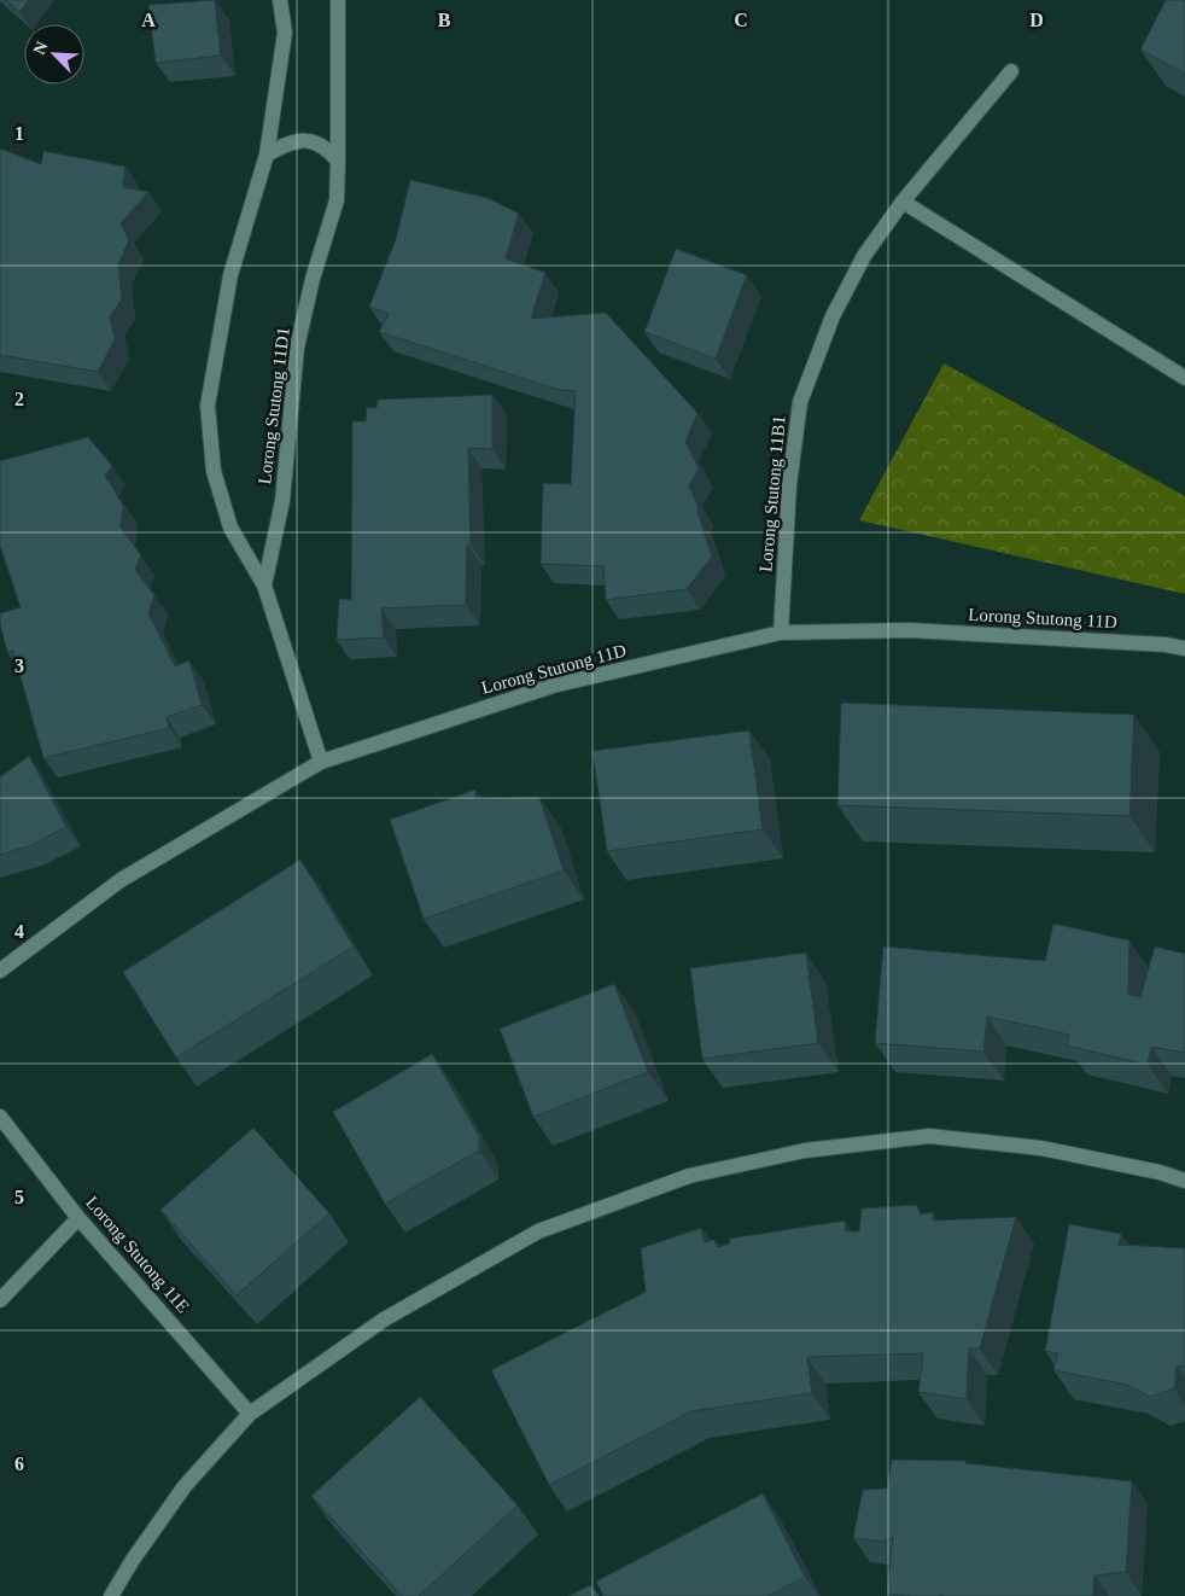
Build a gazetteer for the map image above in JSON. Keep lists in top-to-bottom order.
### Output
{
  "streets": {
    "street": [
      "Lorong Stutong 11D1",
      "Lorong Stutong 11B1",
      "Lorong Stutong 11D",
      "Lorong Stutong 11E"
    ]
  },
  "crossings": [
    ["Lorong Stutong 11B1", "Lorong Stutong 11D"]
  ],
  "north": "top left",
  "grid": {
    "columns": [
      "A",
      "B",
      "C",
      "D"
    ],
    "rows": [
      "1",
      "2",
      "3",
      "4",
      "5",
      "6"
    ]
  }
}
